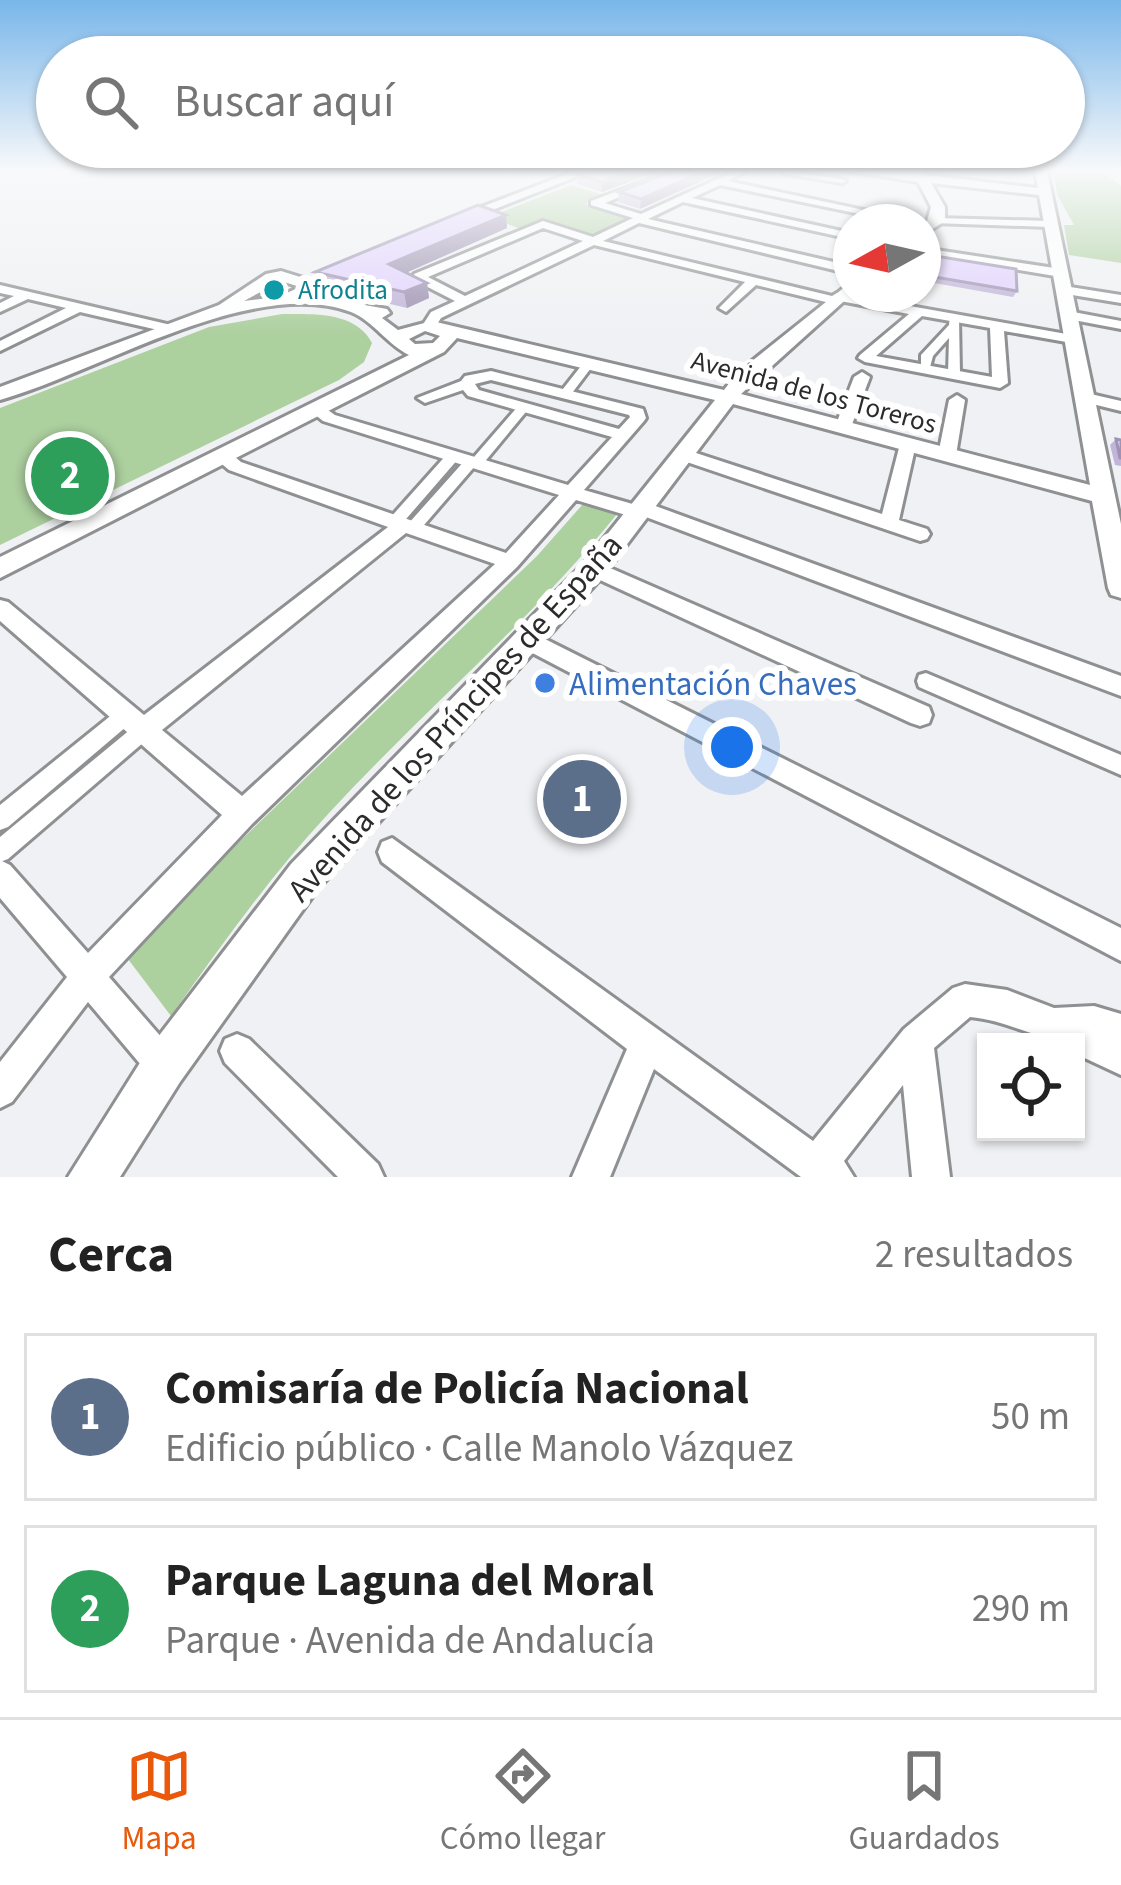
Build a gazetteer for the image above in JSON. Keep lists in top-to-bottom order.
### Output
{
  "streets": {
    "street": ["Avenida de los Toreros", "Avenida de los Príncipes de España"]
  },
  "crossings": [
    ["Avenida de los Toreros", "Avenida de los Príncipes de España"]
  ],
  "places": ["Afrodita", "Alimentación Chaves"],
  "north": "left",
  "page": {
    "search": "Buscar aquí",
    "pins": ["2", "1"],
    "heading": ["Cerca", "2 resultados"],
    "list": [
      {
        "mark": "1",
        "name": "Comisaría de Policía Nacional",
        "note": "Edificio público · Calle Manolo Vázquez",
        "value": "50 m"
      },
      {
        "mark": "2",
        "name": "Parque Laguna del Moral",
        "note": "Parque · Avenida de Andalucía",
        "value": "290 m"
      }
    ],
    "nav": ["Mapa", "Cómo llegar", "Guardados"]
  }
}
